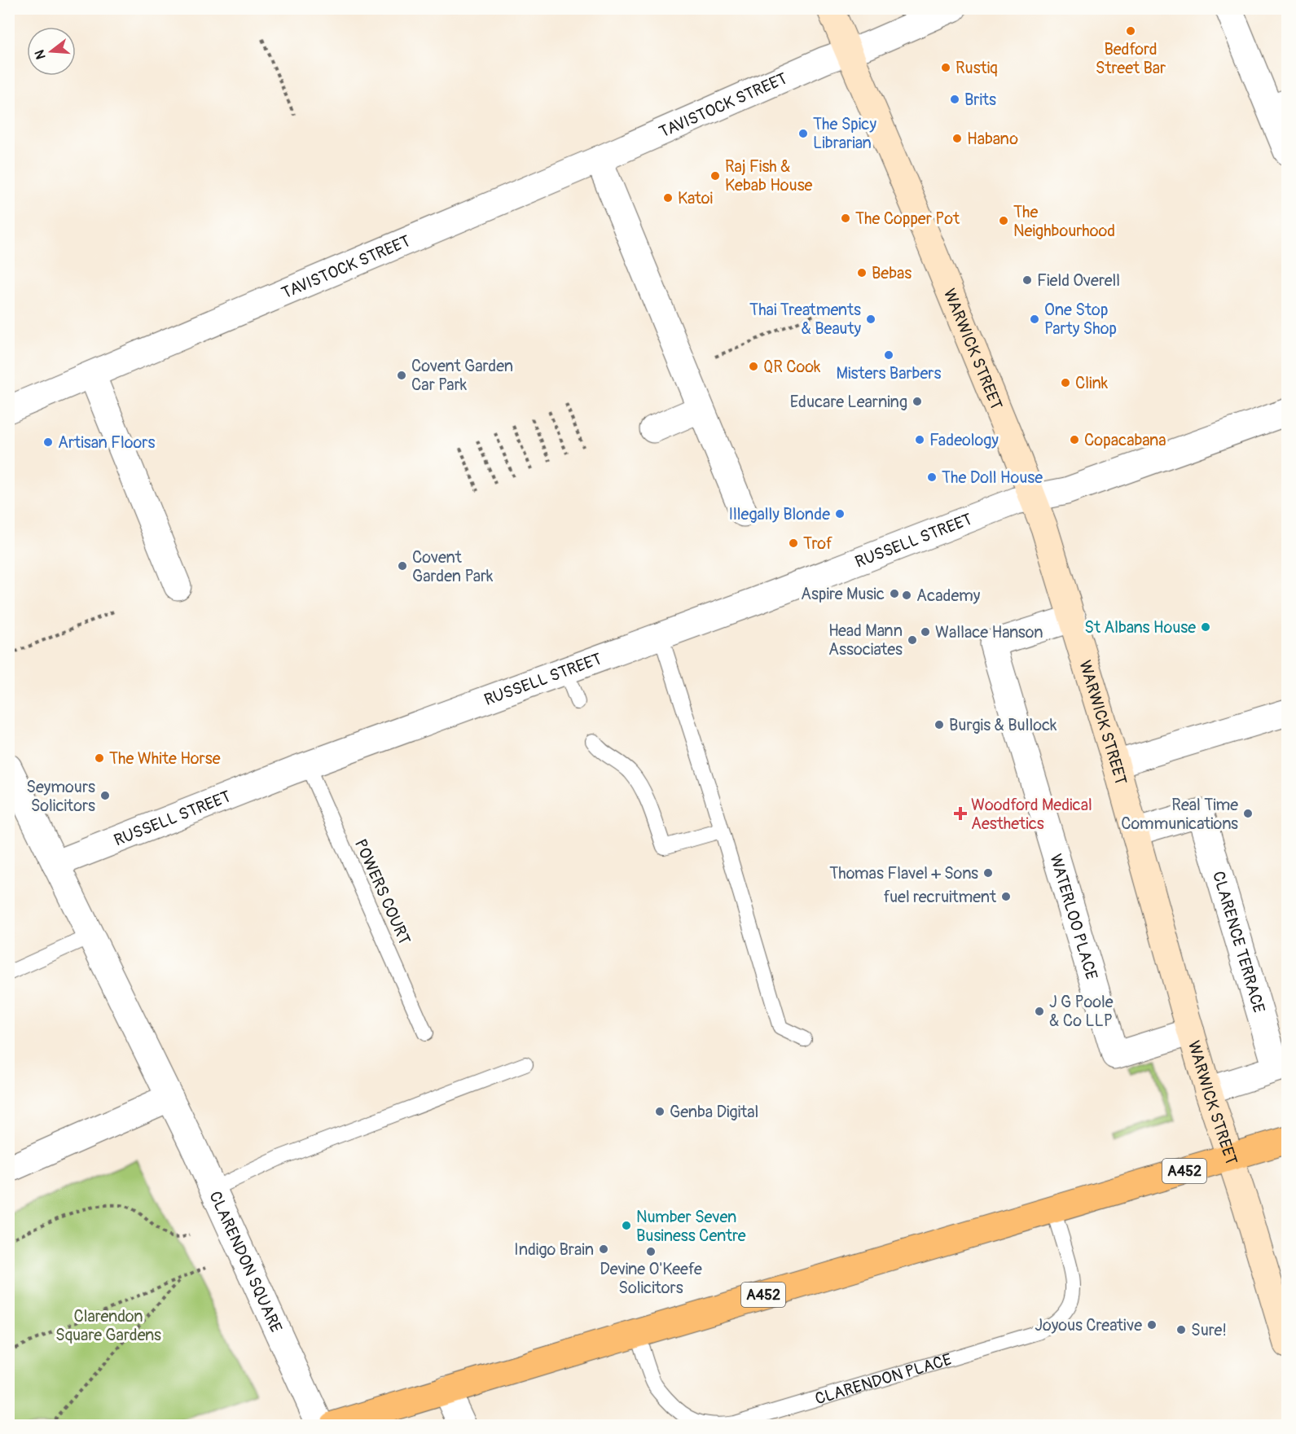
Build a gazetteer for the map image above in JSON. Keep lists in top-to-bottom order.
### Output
{
  "streets": {
    "highway": ["A452"],
    "main road": ["WARWICK STREET"],
    "street": [
      "TAVISTOCK STREET",
      "RUSSELL STREET",
      "WATERLOO PLACE",
      "CLARENCE TERRACE",
      "CLARENDON SQUARE"
    ],
    "lane": ["POWERS COURT", "CLARENDON PLACE"]
  },
  "crossings": [
    ["TAVISTOCK STREET", "WARWICK STREET"],
    ["WARWICK STREET", "RUSSELL STREET"],
    ["WARWICK STREET", "WATERLOO PLACE"],
    ["WARWICK STREET", "CLARENCE TERRACE"],
    ["WARWICK STREET", "A452"],
    ["RUSSELL STREET", "POWERS COURT"],
    ["RUSSELL STREET", "CLARENDON SQUARE"],
    ["A452", "CLARENDON PLACE"]
  ],
  "parks": ["Clarendon Square Gardens"],
  "places": {
    "other": [
      "Bedford Street Bar",
      "Rustiq",
      "Brits",
      "The Spicy Librarian",
      "Habano",
      "Raj Fish & Kebab House",
      "Katoi",
      "The Copper Pot",
      "The Neighbourhood",
      "Bebas",
      "Field Overell",
      "Thai Treatments & Beauty",
      "One Stop Party Shop",
      "Misters Barbers",
      "QR Cook",
      "Covent Garden Car Park",
      "Clink",
      "Educare Learning",
      "Fadeology",
      "Copacabana",
      "Artisan Floors",
      "The Doll House",
      "Illegally Blonde",
      "Trof",
      "Covent Garden Park",
      "Aspire Music",
      "Academy",
      "St Albans House",
      "Wallace Hanson",
      "Head Mann Associates",
      "Burgis & Bullock",
      "The White Horse",
      "Seymours Solicitors",
      "Real Time Communications",
      "Thomas Flavel + Sons",
      "fuel recruitment",
      "J G Poole & Co LLP",
      "Genba Digital",
      "Number Seven Business Centre",
      "Indigo Brain",
      "Devine O'Keefe Solicitors",
      "Joyous Creative",
      "Sure!"
    ],
    "health": ["Woodford Medical Aesthetics"]
  },
  "north": "left"
}
